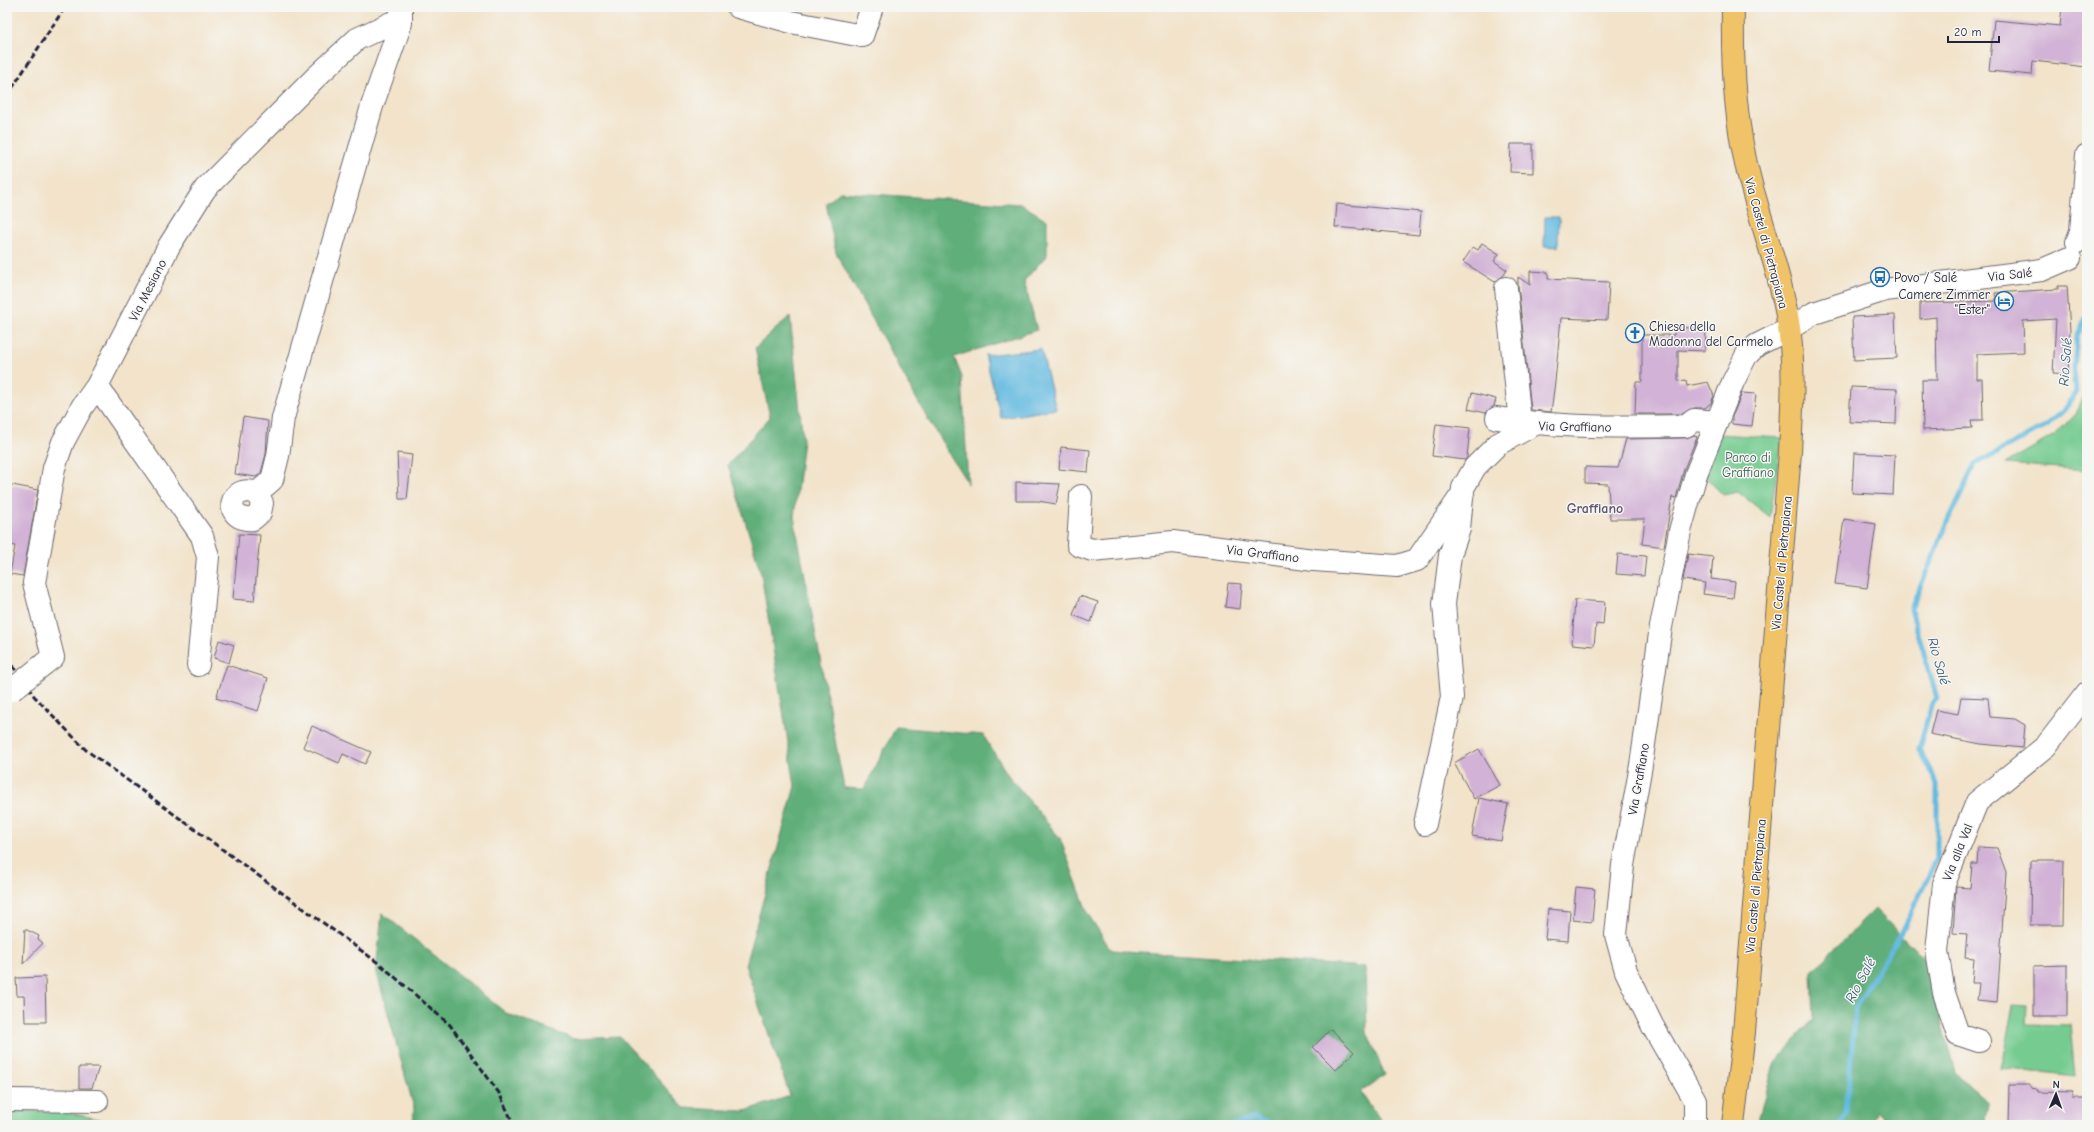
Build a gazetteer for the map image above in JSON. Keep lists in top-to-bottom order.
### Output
{
  "streets": {
    "main road": ["Via Castel di Pietrapiana"],
    "street": [
      "Via Salé",
      "Via Mesiano",
      "Via Graffiano",
      "Via alla Val"
    ]
  },
  "crossings": [
    ["Via Castel di Pietrapiana", "Via Salé"],
    ["Via Castel di Pietrapiana", "Via Graffiano"],
    ["Via Salé", "Via Graffiano"]
  ],
  "districts": ["Graffiano"],
  "water": ["Rio Salé"],
  "parks": ["Parco di Graffiano"],
  "places": {
    "bus stop": ["Povo / Salé"],
    "hotel": ["Camere Zimmer \"Ester\""],
    "church": ["Chiesa della Madonna del Carmelo"]
  },
  "scale_bar": "20 m",
  "north": "top"
}
